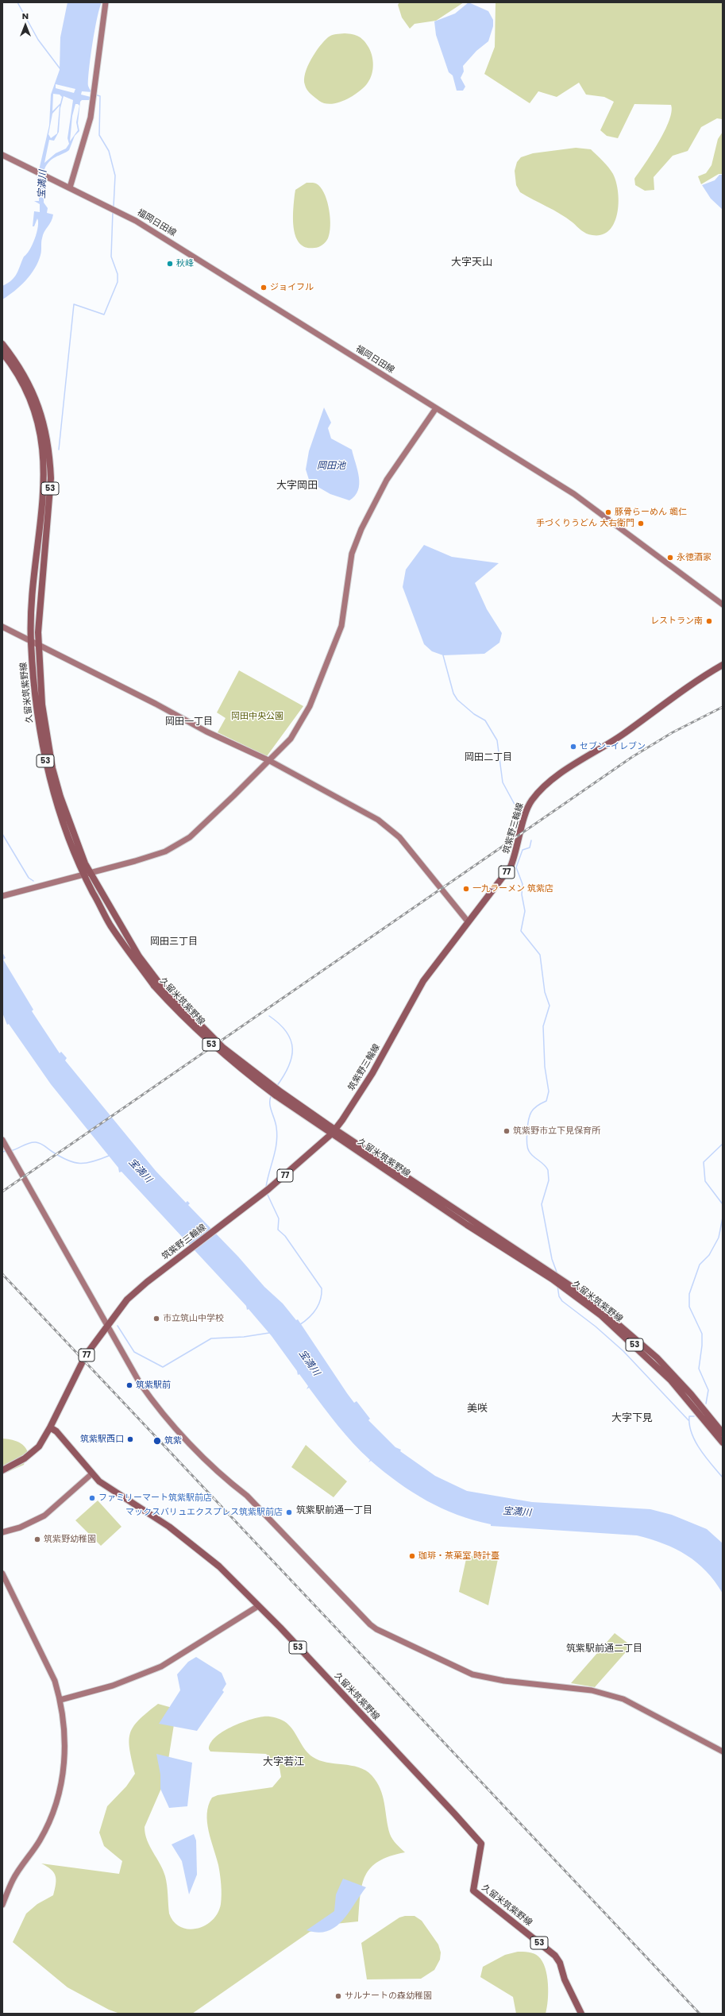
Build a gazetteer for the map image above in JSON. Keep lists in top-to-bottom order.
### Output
{
  "streets": {
    "main road": [
      "53",
      "久留米筑紫野線",
      "筑紫野三輪線",
      "77"
    ],
    "street": ["福岡日田線"]
  },
  "crossings": [
    ["久留米筑紫野線", "筑紫野三輪線"]
  ],
  "districts": [
    "大字天山",
    "大字岡田",
    "岡田一丁目",
    "岡田二丁目",
    "岡田三丁目",
    "美咲",
    "大字下見",
    "筑紫駅前通一丁目",
    "筑紫駅前通二丁目",
    "大字若江"
  ],
  "water": ["宝満川", "岡田池"],
  "parks": ["岡田中央公園"],
  "places": [
    "秋峰",
    "ジョイフル",
    "豚骨らーめん 颯仁",
    "手づくりうどん 大右衛門",
    "永徳酒家",
    "レストラン南",
    "セブン-イレブン",
    "一九ラーメン 筑紫店",
    "筑紫野市立下見保育所",
    "市立筑山中学校",
    "筑紫駅前",
    "筑紫駅西口",
    "筑紫",
    "ファミリーマート筑紫駅前店",
    "マックスバリュエクスプレス筑紫駅前店",
    "筑紫野幼稚園",
    "珈琲・茶菓室 時計臺",
    "サルナートの森幼稚園"
  ],
  "north": "top"
}
